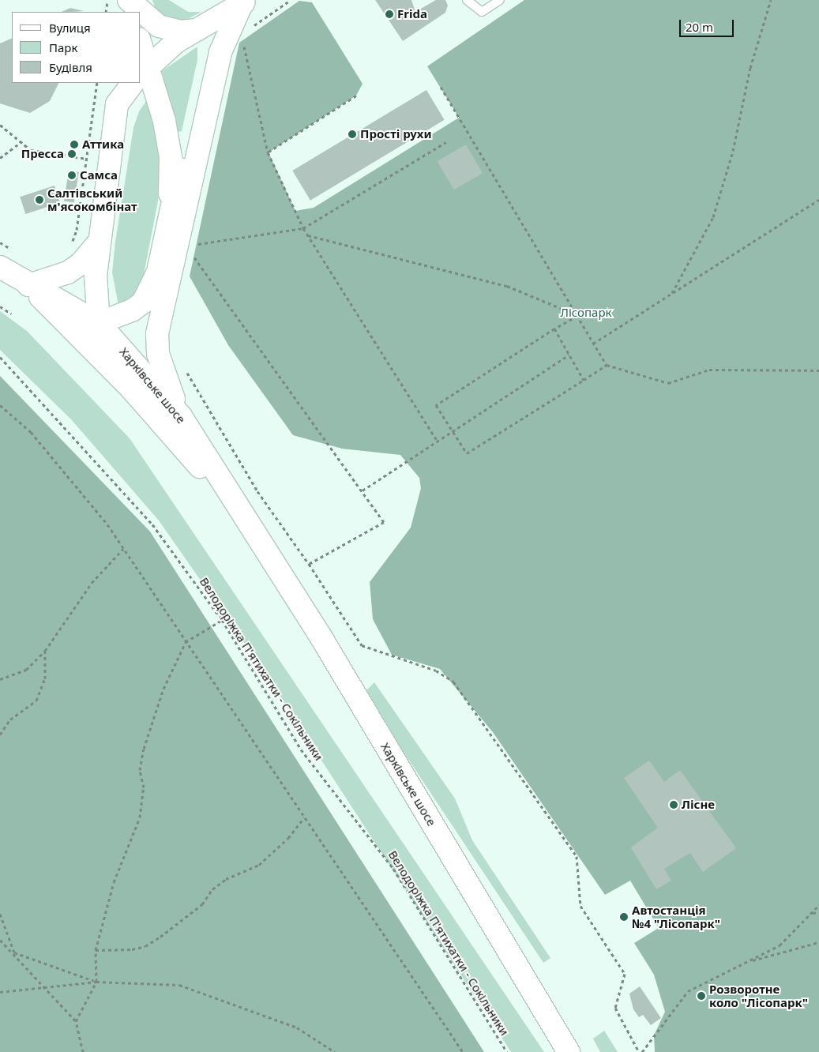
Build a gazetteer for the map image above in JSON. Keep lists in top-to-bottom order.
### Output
{
  "streets": {
    "main road": ["Харківське шосе"],
    "path": ["Велодоріжка П'ятихатки - Сокільники"]
  },
  "parks": ["Лісопарк"],
  "places": [
    "Frida",
    "Прості рухи",
    "Аттика",
    "Пресса",
    "Самса",
    "Салтівський м'ясокомбінат",
    "Лісне",
    "Автостанція №4 \"Лісопарк\"",
    "Розворотне коло \"Лісопарк\""
  ],
  "legend": ["Вулиця", "Парк", "Будівля"],
  "scale_bar": "20 m"
}
